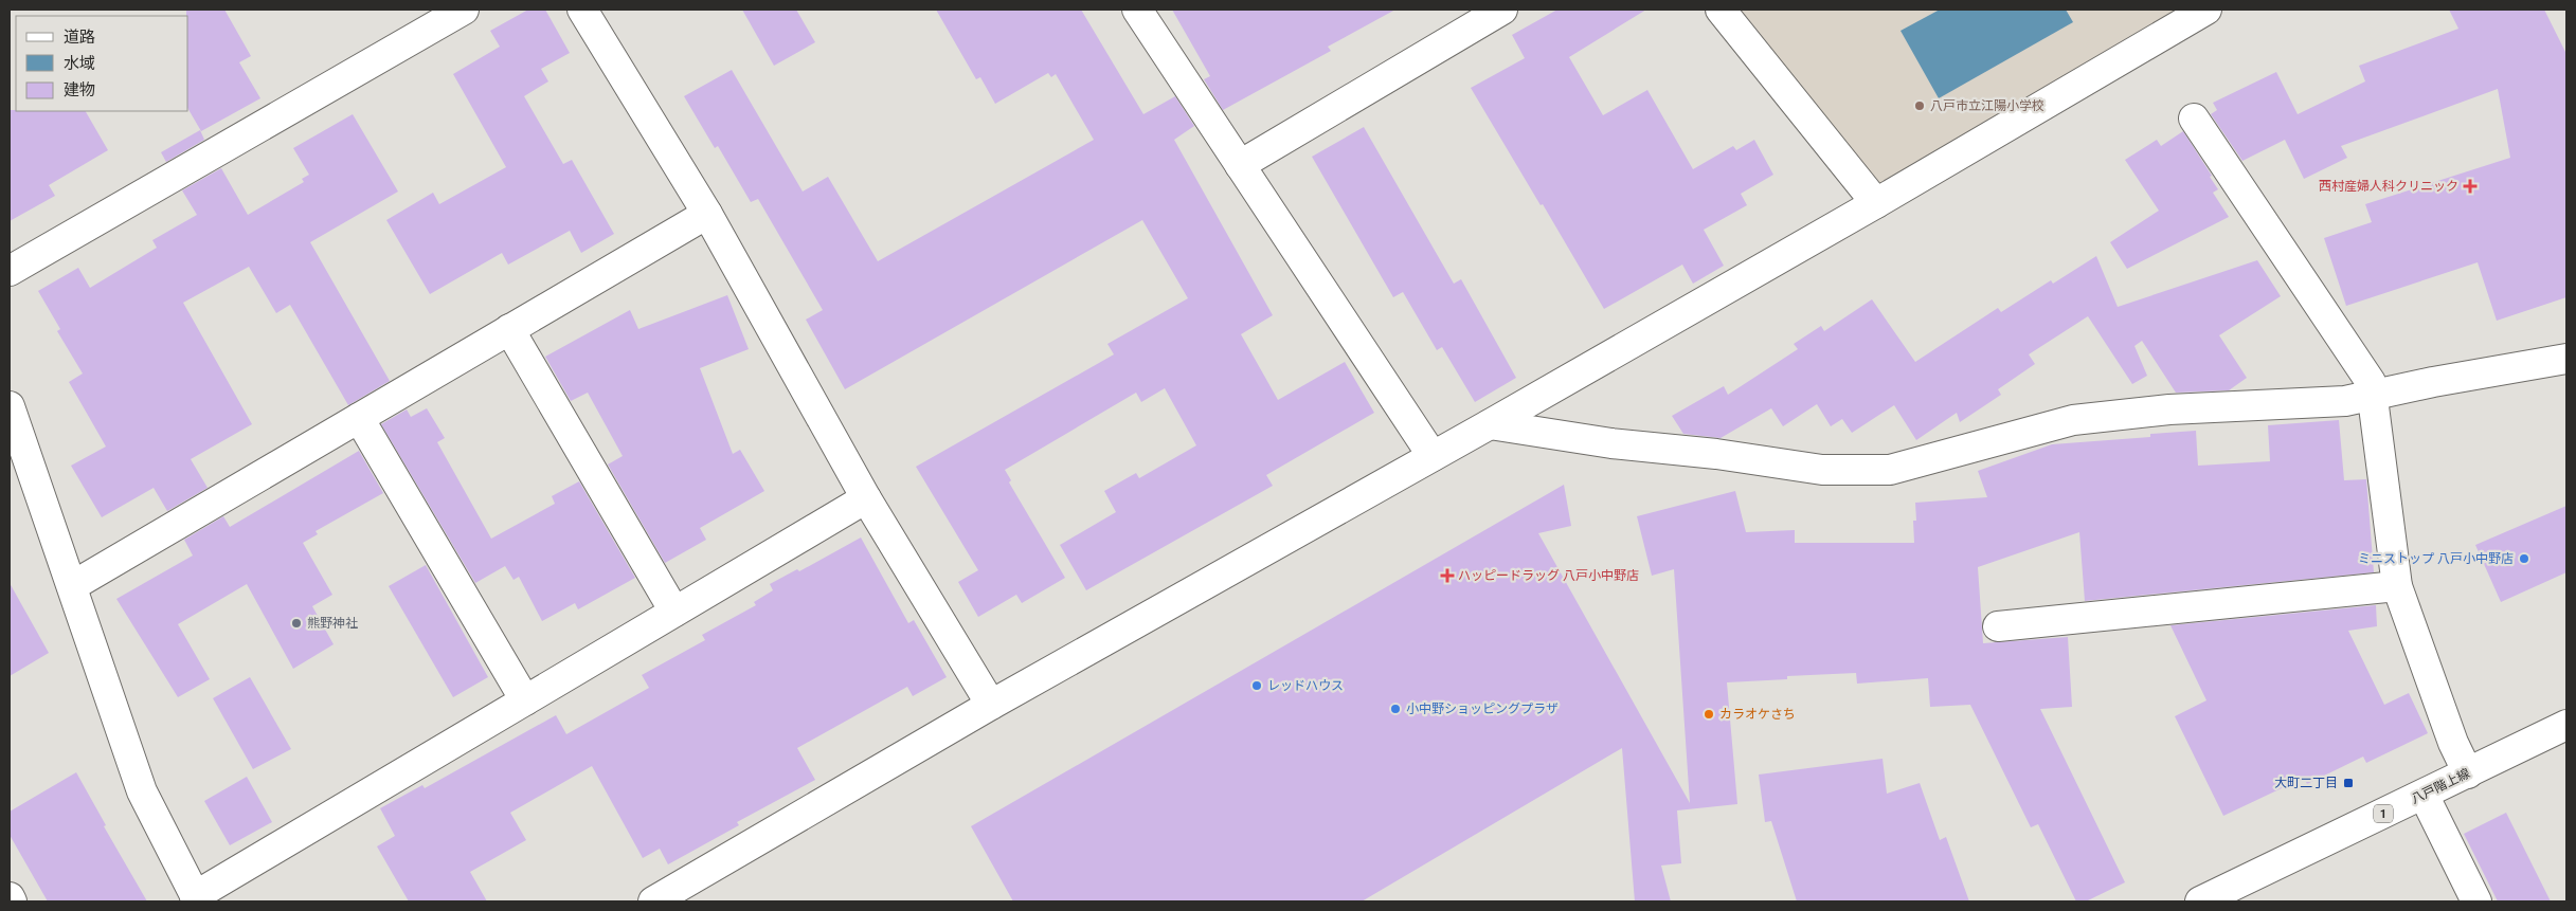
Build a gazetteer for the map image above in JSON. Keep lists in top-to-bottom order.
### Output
{
  "streets": {
    "street": ["八戸階上線", "1"]
  },
  "places": {
    "other": [
      "八戸市立江陽小学校",
      "ミニストップ 八戸小中野店",
      "熊野神社",
      "レッドハウス",
      "小中野ショッピングプラザ",
      "カラオケさち"
    ],
    "health": ["西村産婦人科クリニック", "ハッピードラッグ 八戸小中野店"],
    "transit": ["大町二丁目"]
  },
  "legend": ["道路", "水域", "建物"]
}
